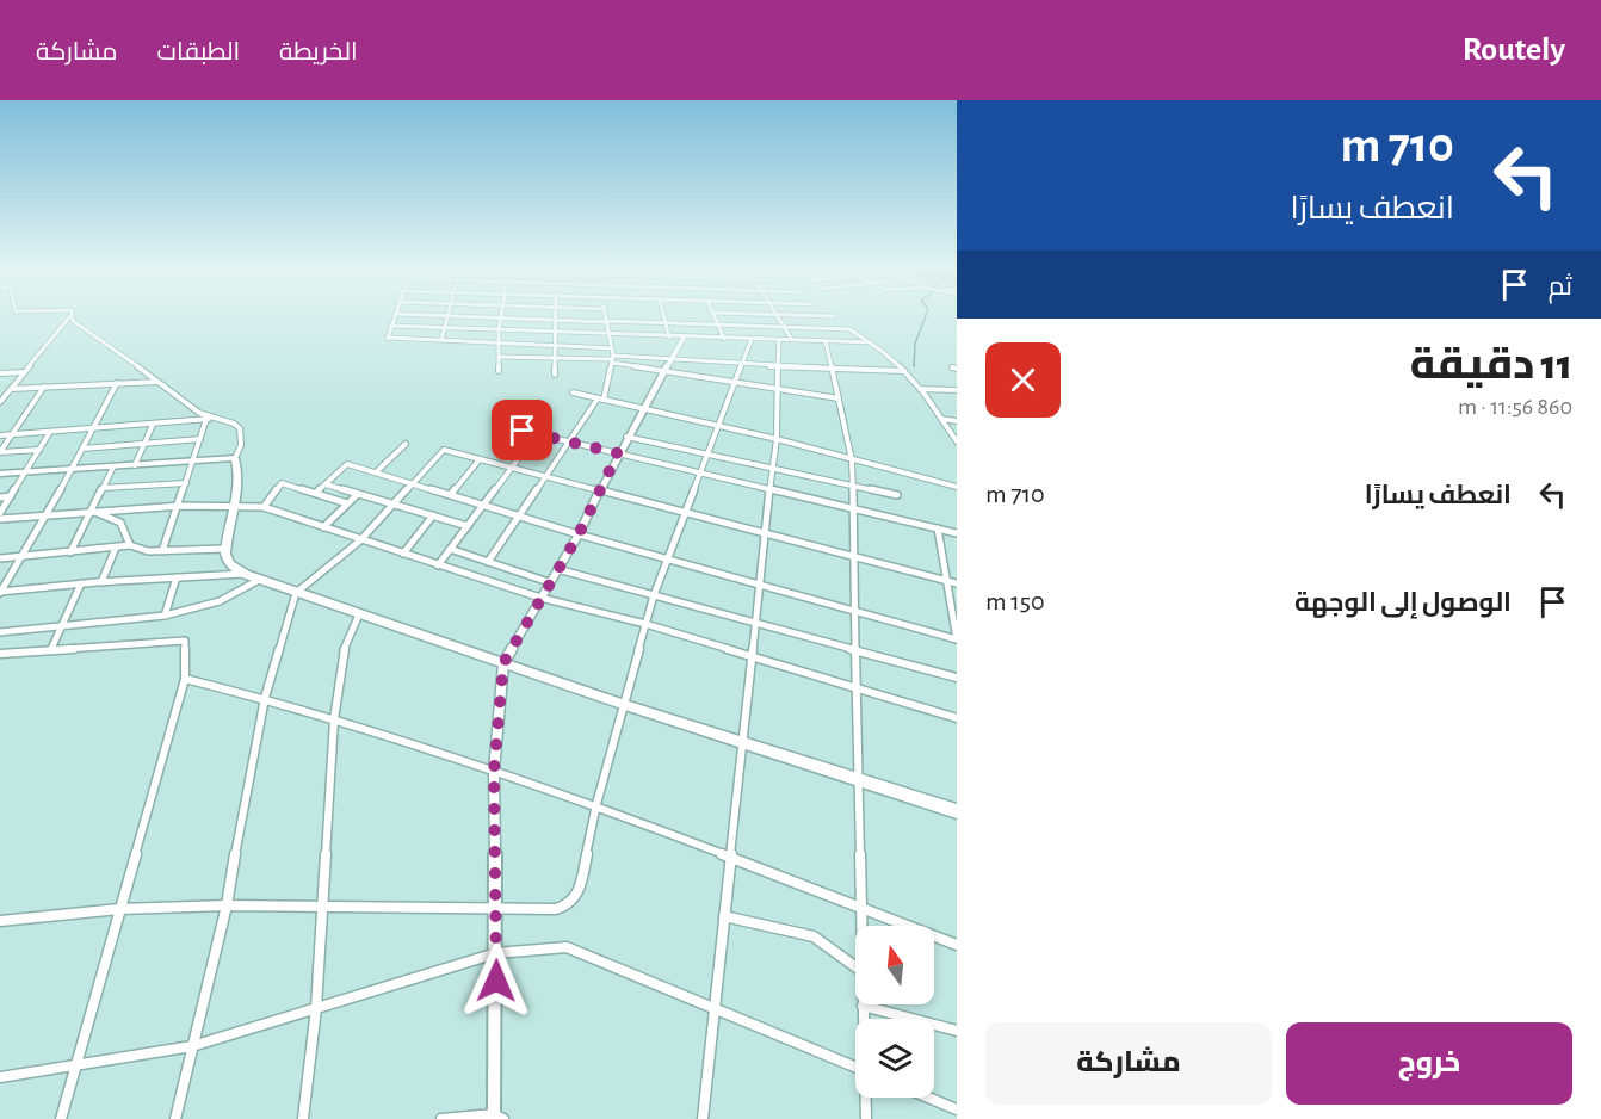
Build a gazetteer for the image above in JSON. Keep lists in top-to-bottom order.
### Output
{
  "north": "top",
  "page": {
    "header": "Routely",
    "nav": ["الخريطة", "الطبقات", "مشاركة"],
    "turn": ["710 m", "انعطف يسارًا"],
    "then": "ثم",
    "heading": ["11 دقيقة", "860 m · 11:56"],
    "list": [
      {
        "name": "انعطف يسارًا",
        "value": "710 m"
      },
      {
        "name": "الوصول إلى الوجهة",
        "value": "150 m"
      }
    ],
    "buttons": ["خروج", "مشاركة"]
  }
}
